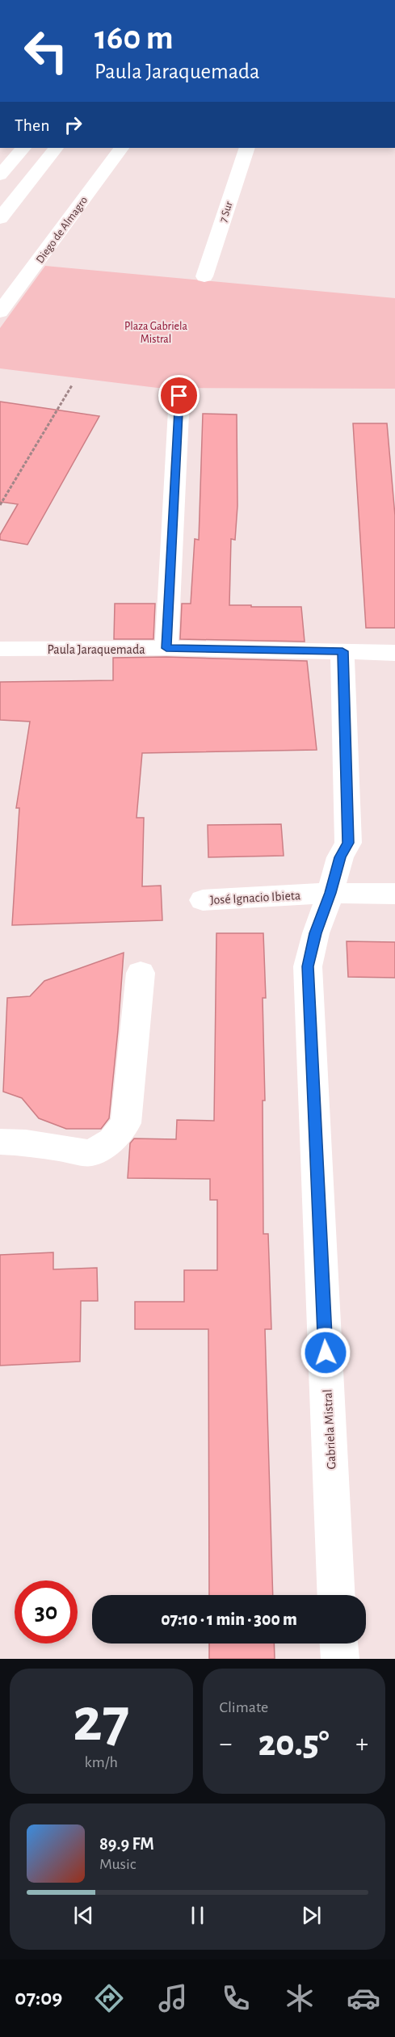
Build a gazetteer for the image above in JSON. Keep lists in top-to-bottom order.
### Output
{
  "streets": {
    "main road": [
      "7 Sur",
      "Diego de Almagro",
      "Paula Jaraquemada",
      "José Ignacio Ibieta",
      "Gabriela Mistral"
    ]
  },
  "crossings": [
    ["Paula Jaraquemada", "Gabriela Mistral"],
    ["José Ignacio Ibieta", "Gabriela Mistral"]
  ],
  "parks": ["Plaza Gabriela Mistral"],
  "page": {
    "turn": ["160 m", "Paula Jaraquemada"],
    "then": "Then",
    "limit": "30",
    "trip": "07:10 · 1 min · 300 m",
    "tile": [
      ["27", "km/h"],
      "Climate"
    ],
    "heat": ["−", "20.5°", "+"],
    "song": ["89.9 FM", "Music"],
    "tabs": "07:09"
  }
}
